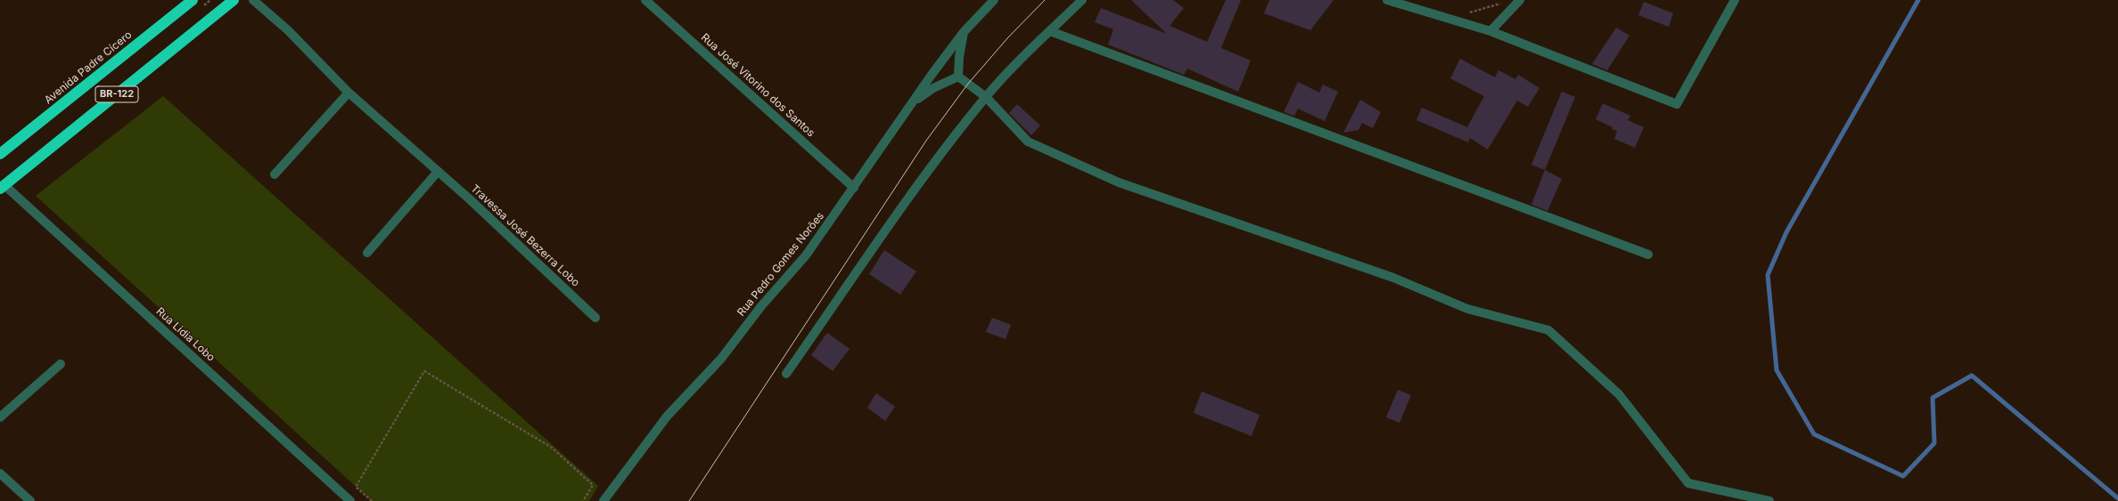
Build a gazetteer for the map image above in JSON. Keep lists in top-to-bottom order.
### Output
{
  "streets": {
    "highway": ["Avenida Padre Cícero", "BR-122"],
    "street": [
      "Rua José Vitorino dos Santos",
      "Travessa José Bezerra Lobo",
      "Rua Pedro Gomes Norões",
      "Rua Lidia Lobo"
    ]
  },
  "crossings": [
    ["Rua José Vitorino dos Santos", "Rua Pedro Gomes Norões"],
    ["BR-122", "Rua Lidia Lobo"]
  ]
}
